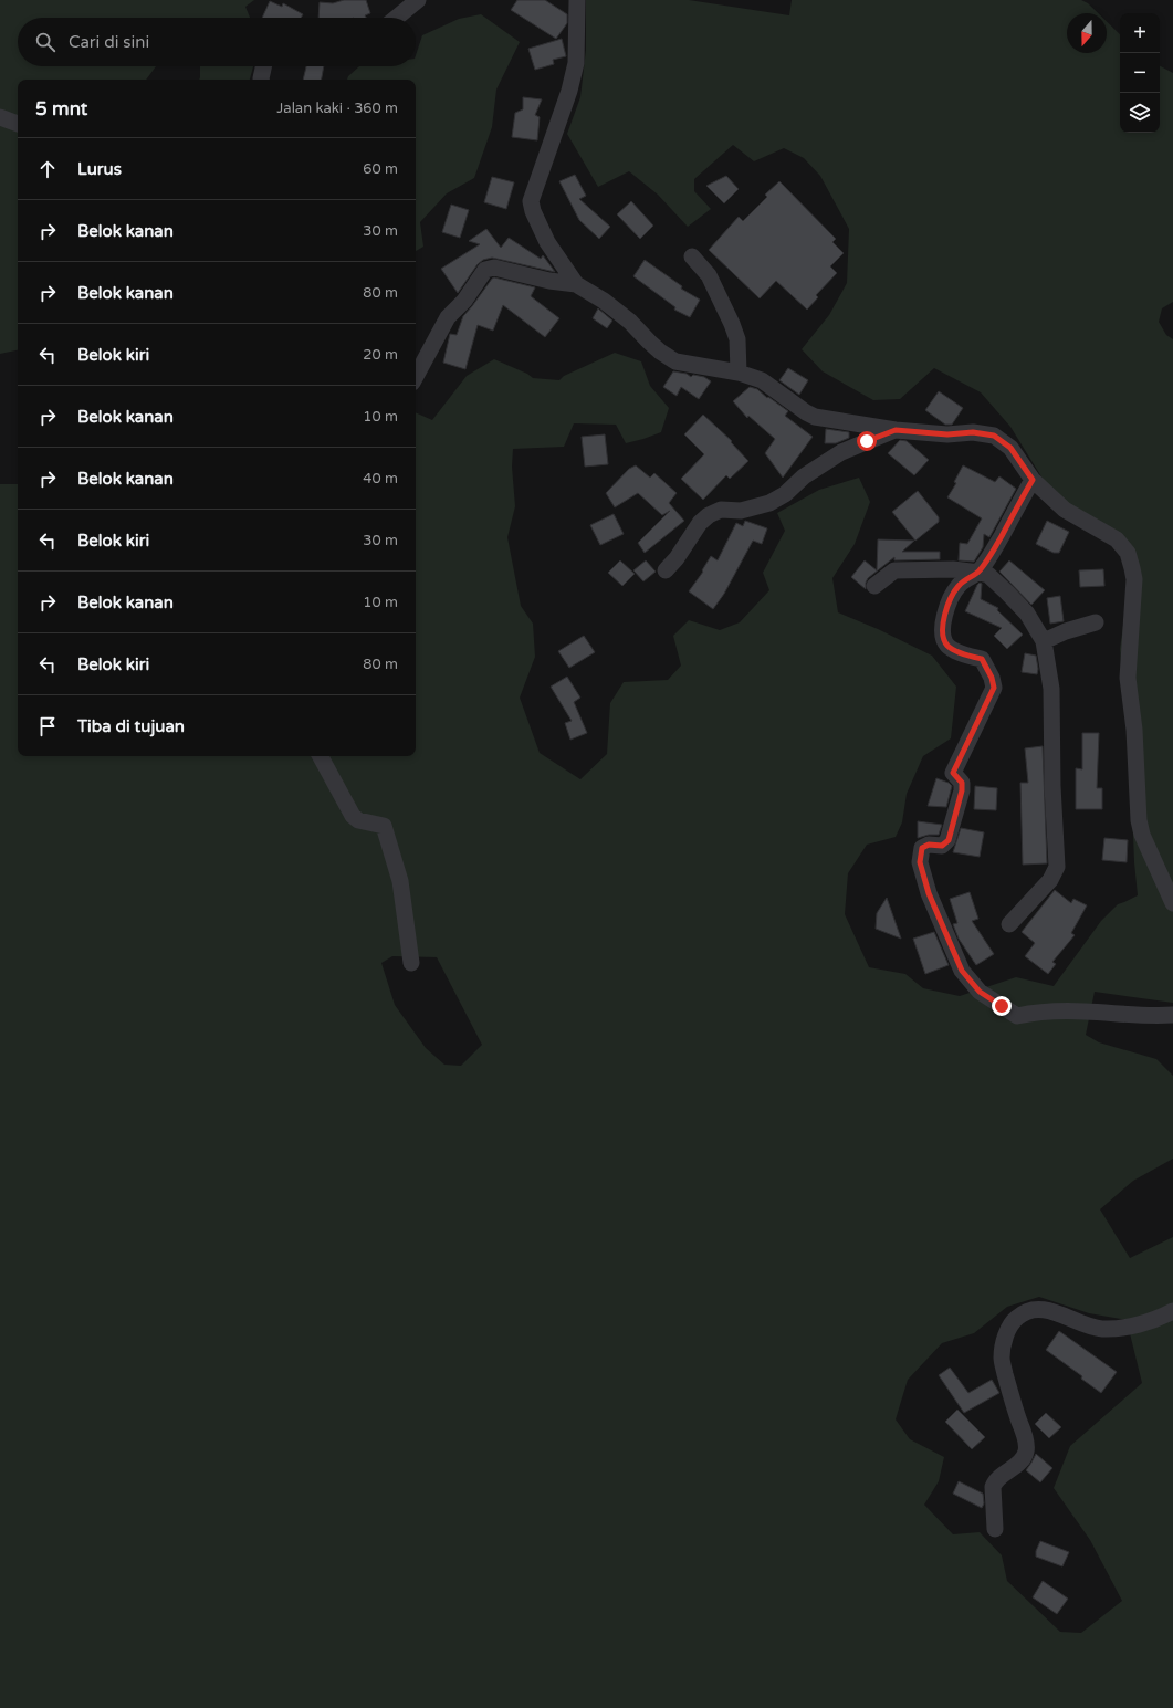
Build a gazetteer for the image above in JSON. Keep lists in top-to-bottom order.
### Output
{
  "north": "bottom",
  "page": {
    "map_buttons": ["+", "−"],
    "search": "Cari di sini",
    "heading": ["5 mnt", "Jalan kaki · 360 m"],
    "list": [
      ["Lurus", "60 m"],
      ["Belok kanan", "30 m"],
      ["Belok kanan", "80 m"],
      ["Belok kiri", "20 m"],
      ["Belok kanan", "10 m"],
      ["Belok kanan", "40 m"],
      ["Belok kiri", "30 m"],
      ["Belok kanan", "10 m"],
      ["Belok kiri", "80 m"],
      "Tiba di tujuan"
    ]
  }
}
